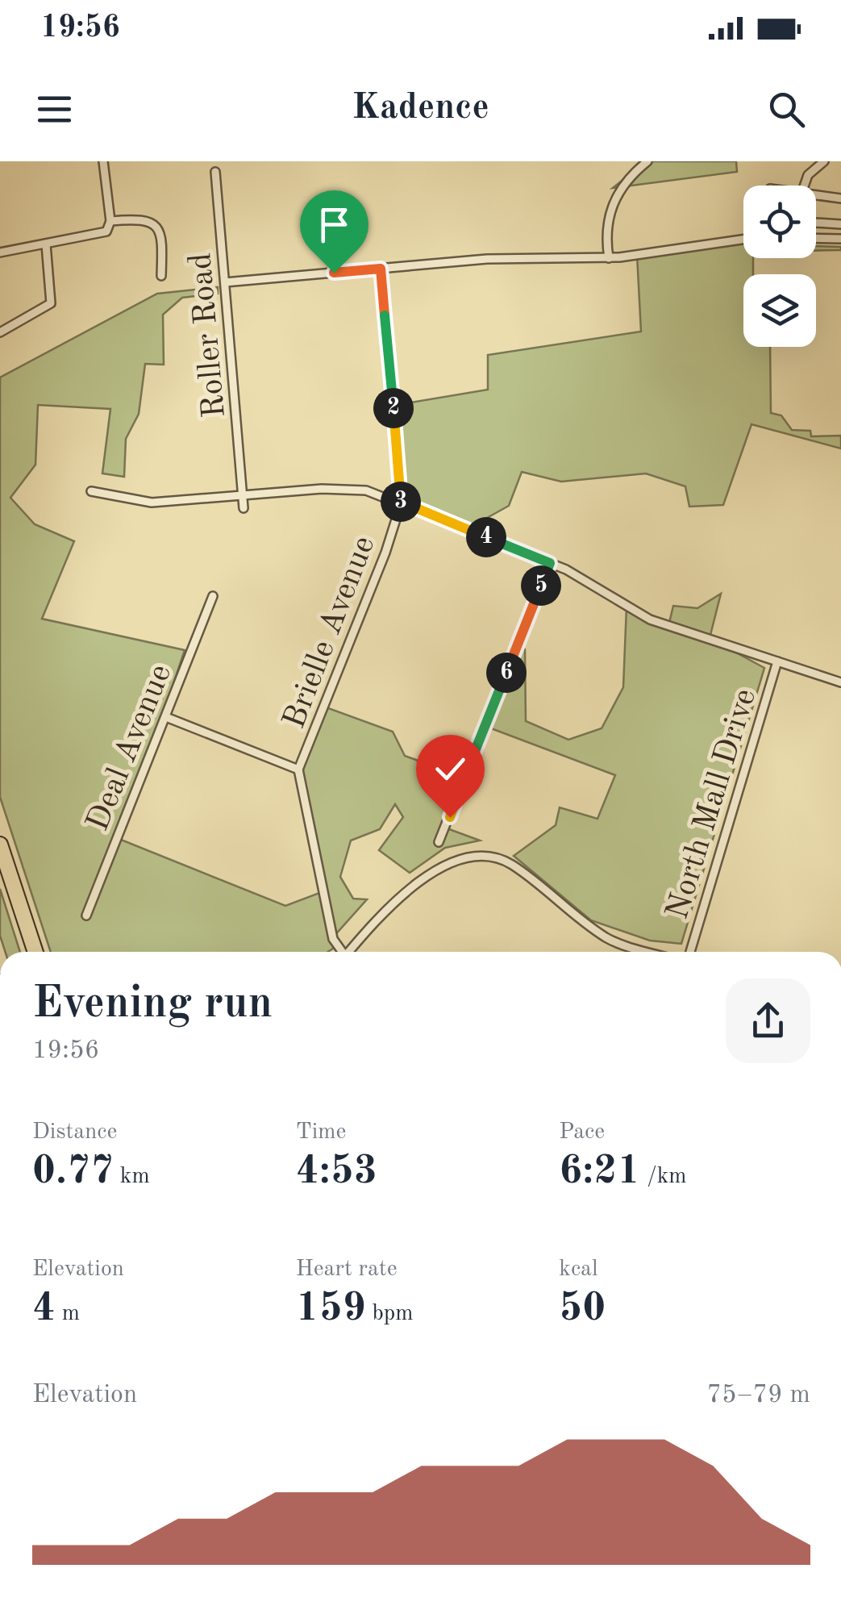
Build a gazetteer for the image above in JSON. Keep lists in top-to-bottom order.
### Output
{
  "streets": {
    "street": [
      "Roller Road",
      "Brielle Avenue",
      "Deal Avenue",
      "North Mall Drive"
    ]
  },
  "page": {
    "status": "19:56",
    "header": "Kadence",
    "pins": [
      "2",
      "3",
      "4",
      "5",
      "6"
    ],
    "heading": ["Evening run", "19:56"],
    "stats": [
      ["Distance", "0.77 km"],
      ["Time", "4:53"],
      ["Pace", "6:21 /km"],
      ["Elevation", "4 m"],
      ["Heart rate", "159 bpm"],
      ["kcal", "50"]
    ],
    "chart": ["Elevation", "75–79 m"]
  }
}
